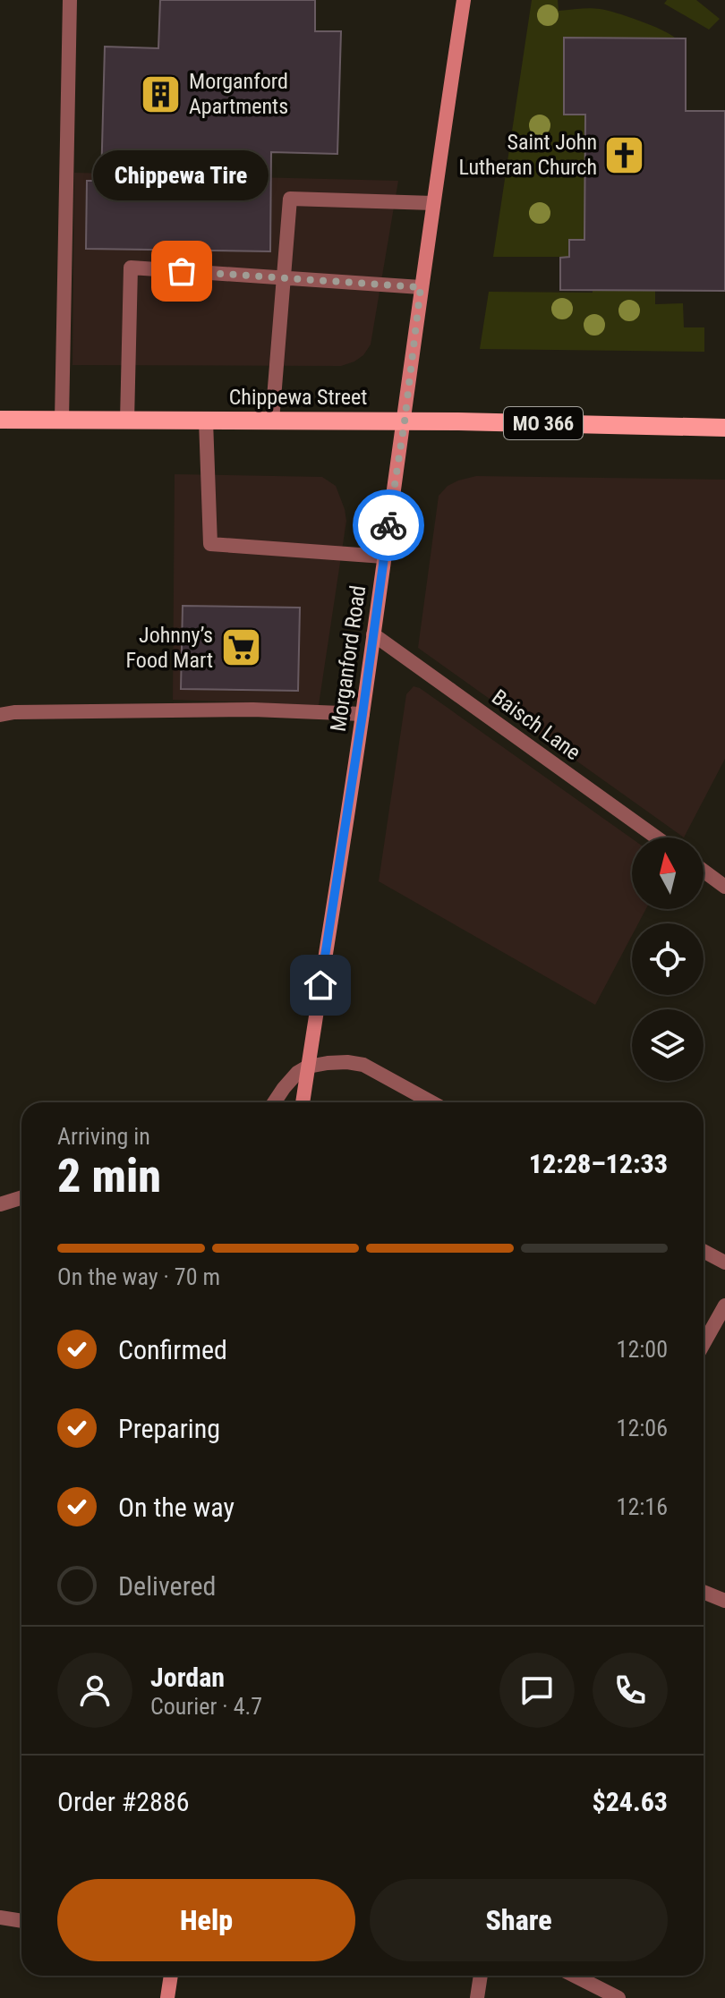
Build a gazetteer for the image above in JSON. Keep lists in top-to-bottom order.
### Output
{
  "streets": {
    "main road": ["Chippewa Street", "MO 366"],
    "street": ["Morganford Road", "Baisch Lane"]
  },
  "crossings": [
    ["Chippewa Street", "Morganford Road"],
    ["Morganford Road", "Baisch Lane"]
  ],
  "places": {
    "building": ["Morganford Apartments"],
    "church": ["Saint John Lutheran Church"],
    "other": ["Chippewa Tire"],
    "supermarket": ["Johnny’s Food Mart"]
  },
  "north": "top",
  "page": {
    "bubble": "Chippewa Tire",
    "heading": ["2 min", "Arriving in", "12:28–12:33"],
    "panel": [
      "Jordan",
      "Courier · 4.7",
      "Order #2886",
      "$24.63"
    ],
    "bar": "On the way · 70 m",
    "list": [
      ["Confirmed", "12:00"],
      ["Preparing", "12:06"],
      ["On the way", "12:16"],
      "Delivered"
    ],
    "buttons": ["Help", "Share"]
  }
}
